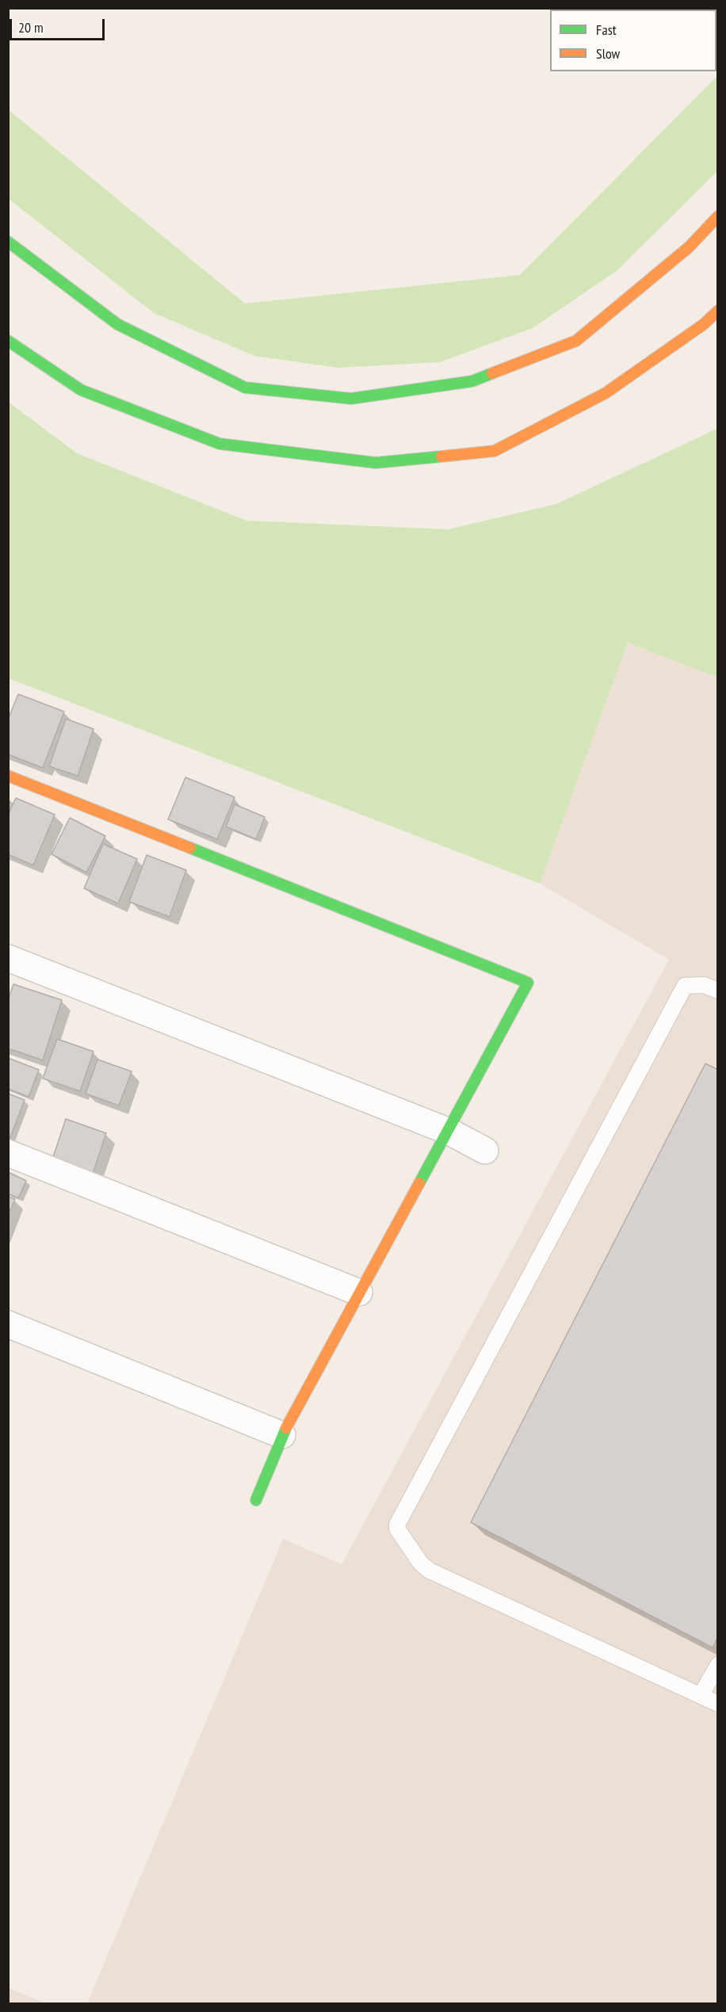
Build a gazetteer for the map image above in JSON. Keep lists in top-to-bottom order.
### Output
{
  "legend": ["Fast", "Slow"],
  "scale_bar": "20 m"
}
